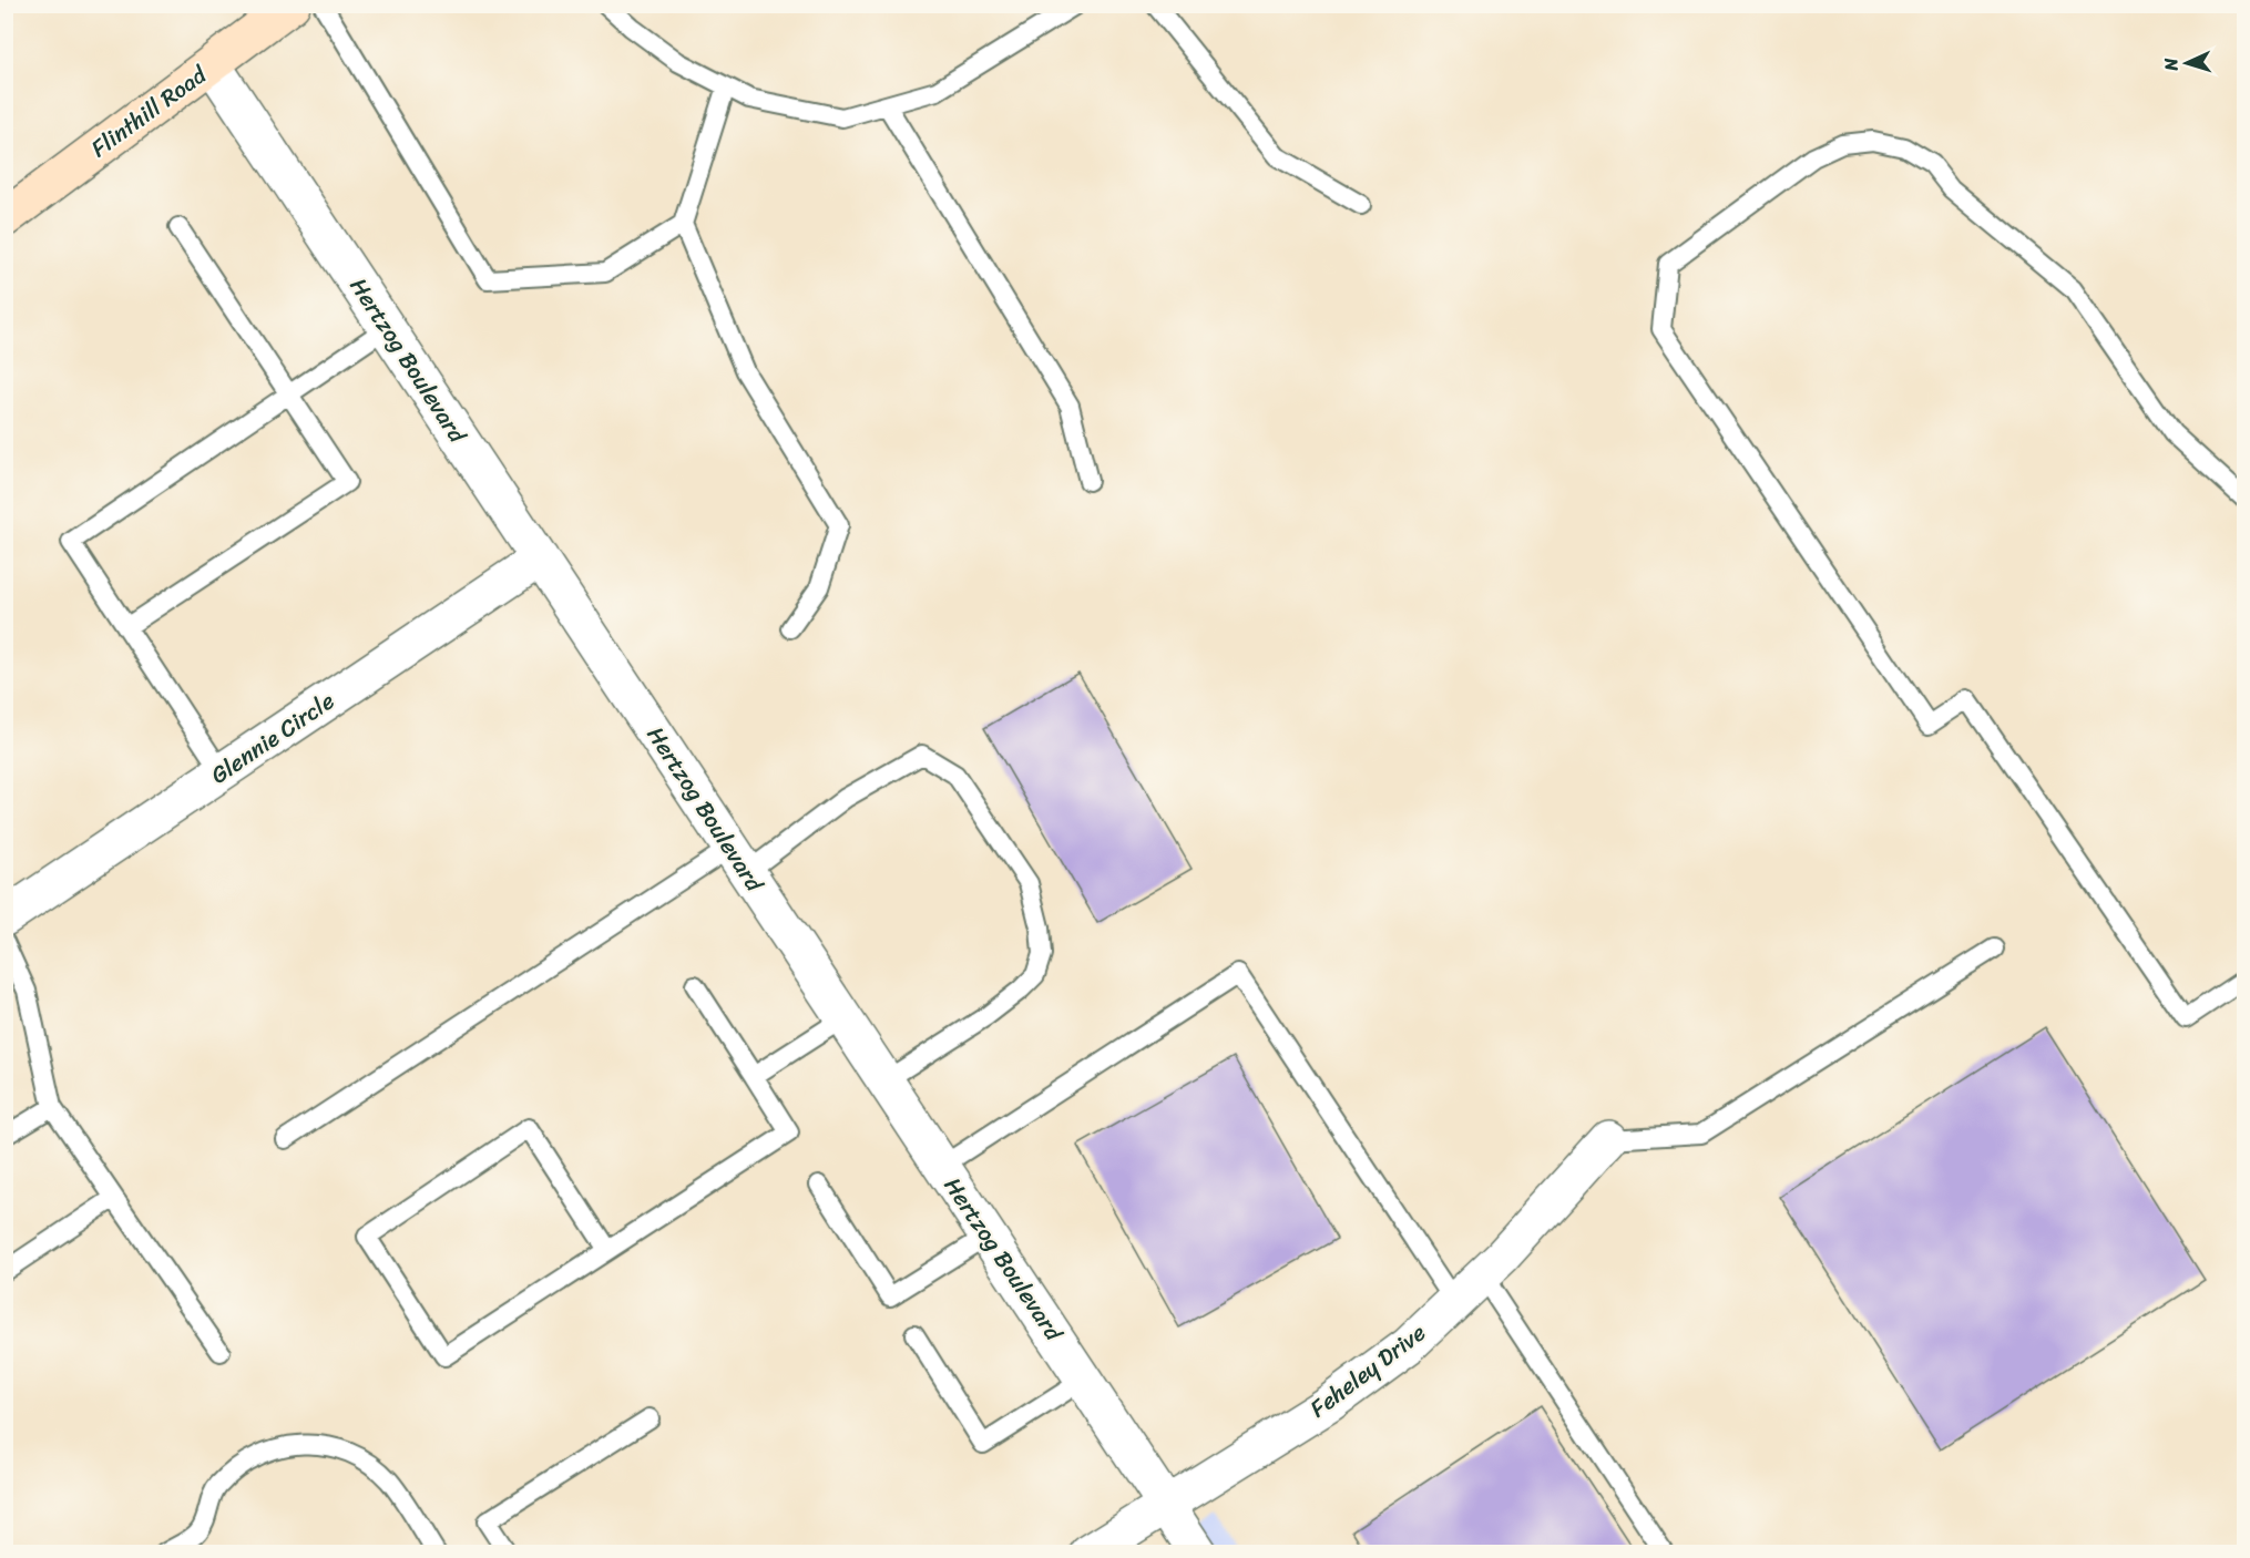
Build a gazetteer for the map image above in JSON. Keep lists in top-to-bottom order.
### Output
{
  "streets": {
    "street": [
      "Flinthill Road",
      "Hertzog Boulevard",
      "Glennie Circle",
      "Feheley Drive"
    ]
  },
  "crossings": [
    ["Flinthill Road", "Hertzog Boulevard"],
    ["Hertzog Boulevard", "Glennie Circle"],
    ["Hertzog Boulevard", "Feheley Drive"]
  ],
  "north": "left"
}
